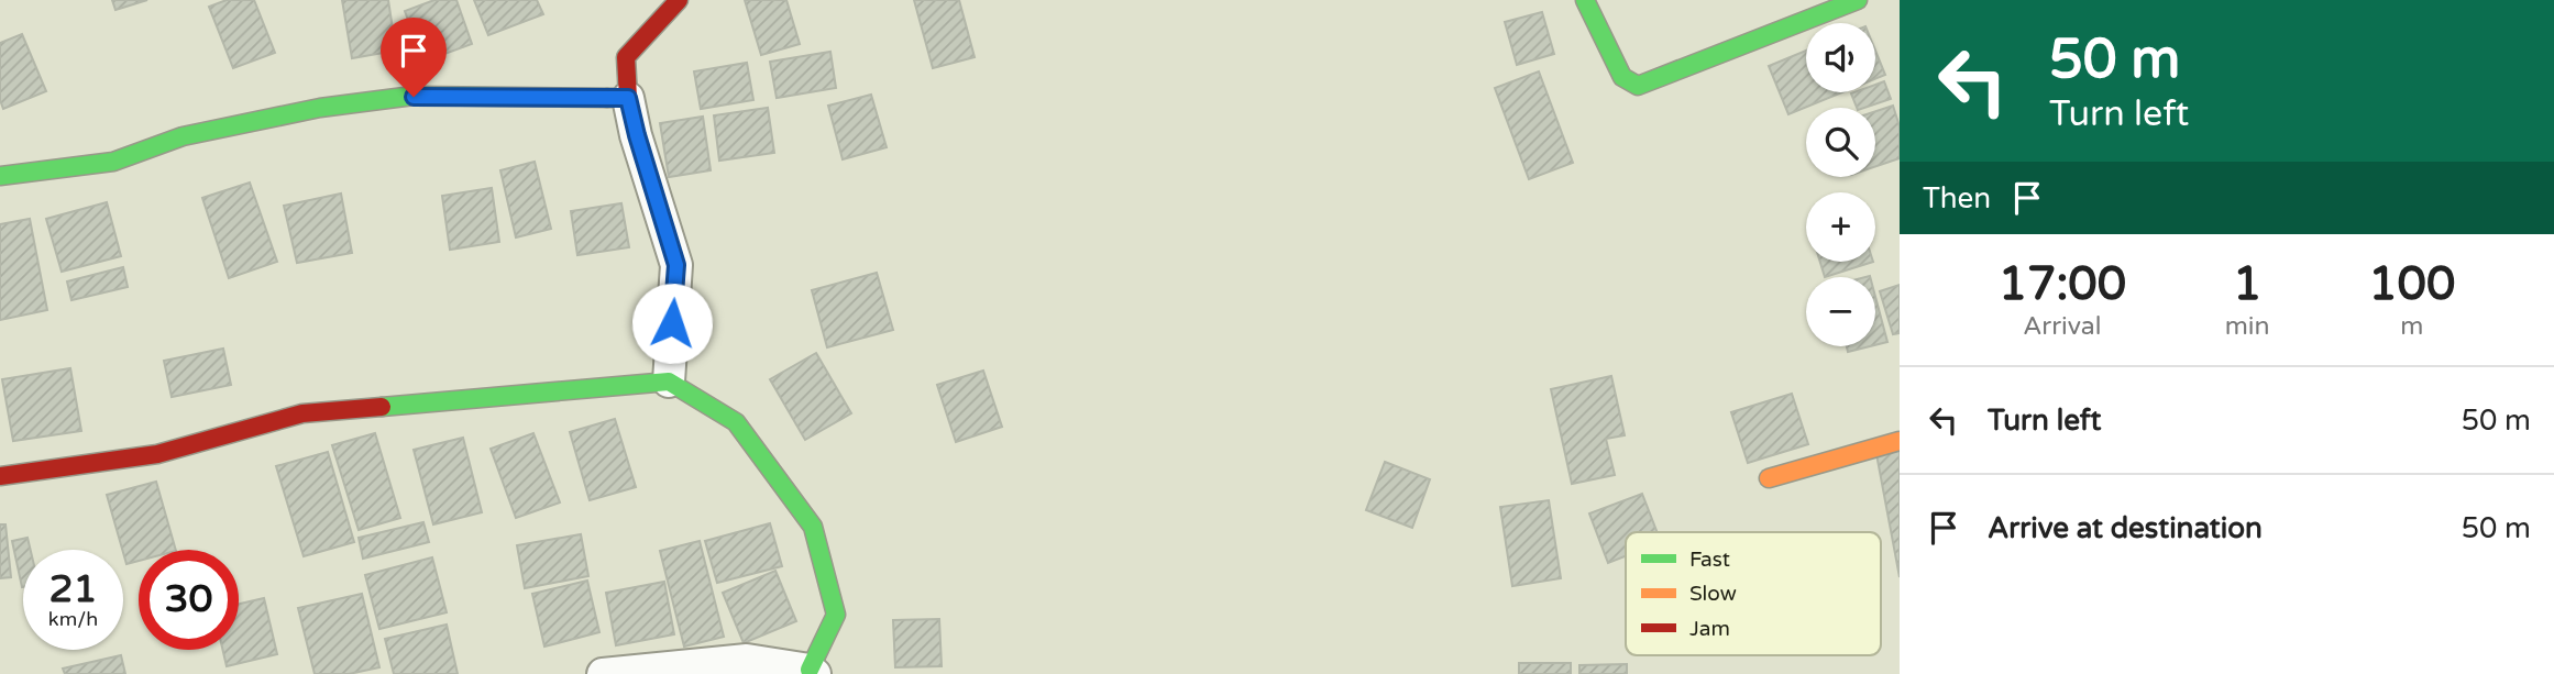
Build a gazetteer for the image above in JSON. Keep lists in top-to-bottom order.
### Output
{
  "legend": ["Fast", "Slow", "Jam"],
  "page": {
    "turn": ["50 m", "Turn left"],
    "map_buttons": ["+", "−"],
    "then": "Then",
    "eta": [
      "17:00",
      "Arrival",
      "1",
      "min",
      "100",
      "m"
    ],
    "list": [
      {
        "name": "Turn left",
        "value": "50 m"
      },
      {
        "name": "Arrive at destination",
        "value": "50 m"
      }
    ],
    "speed": "21 km/h",
    "limit": "30"
  }
}
